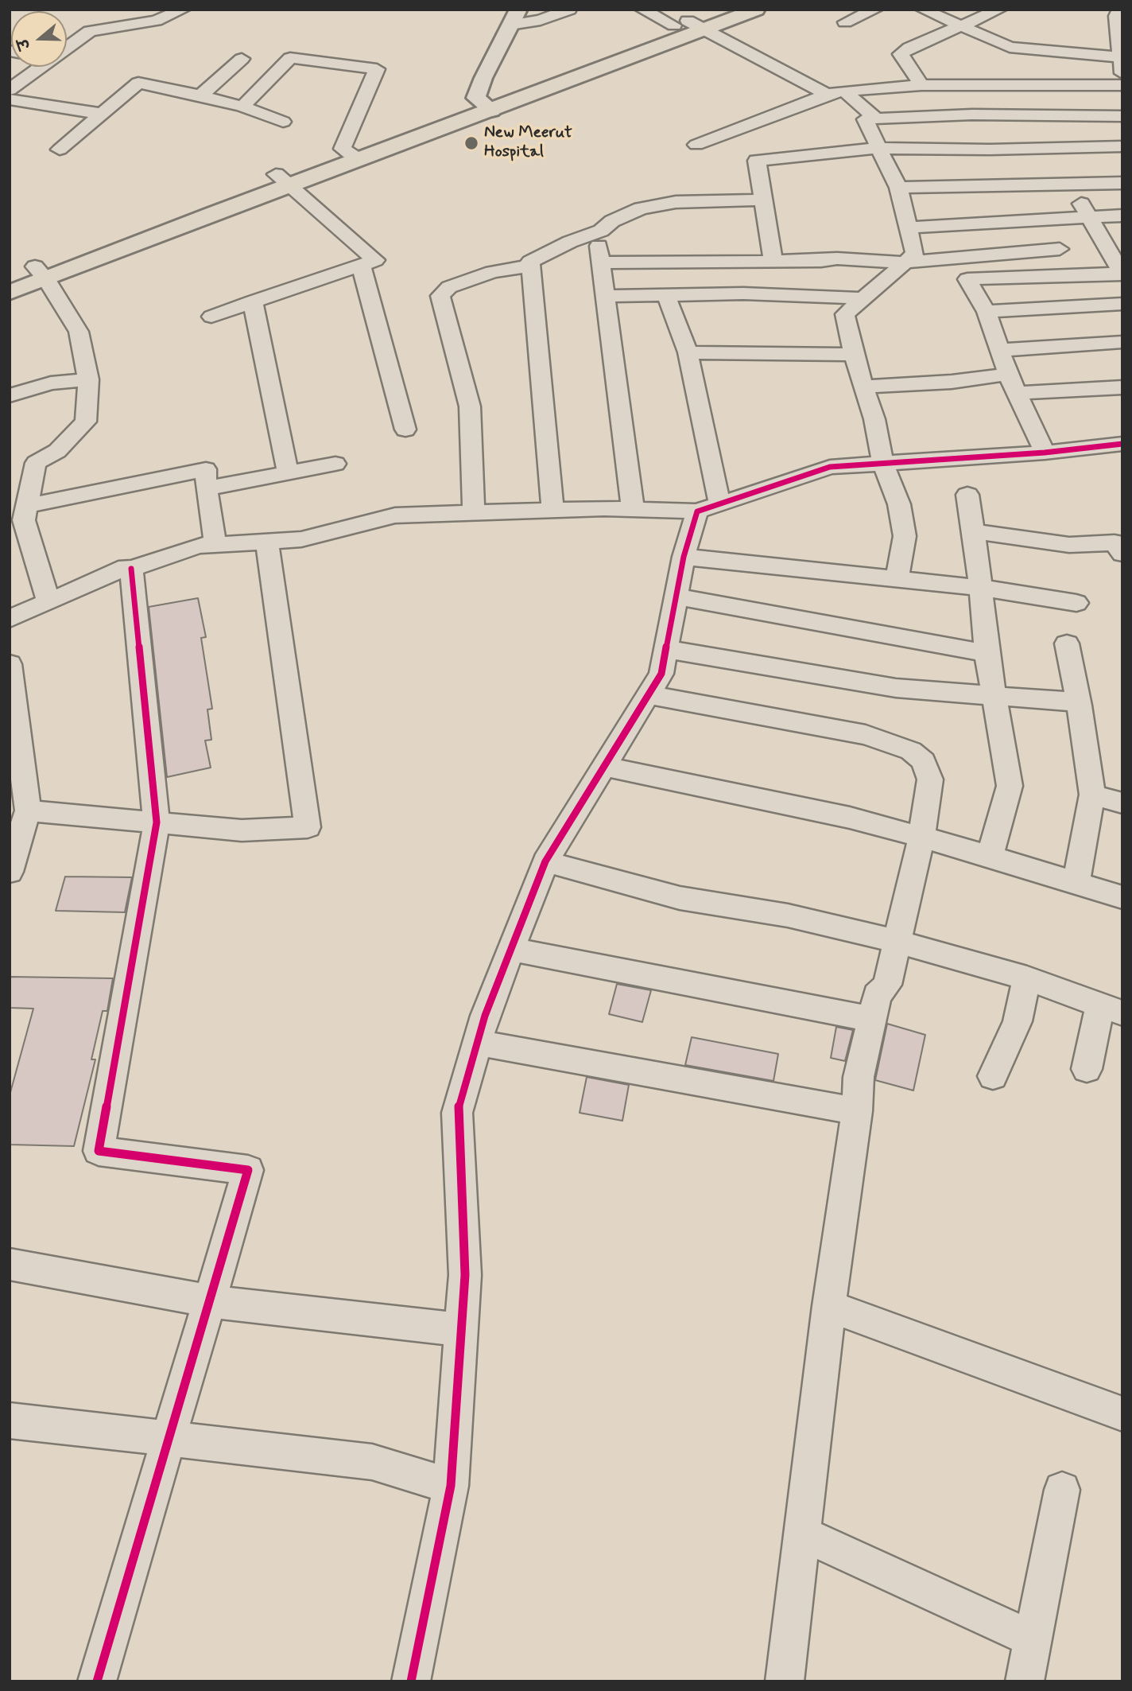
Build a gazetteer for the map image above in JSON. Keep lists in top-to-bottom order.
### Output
{
  "places": ["New Meerut Hospital"],
  "north": "left"
}
